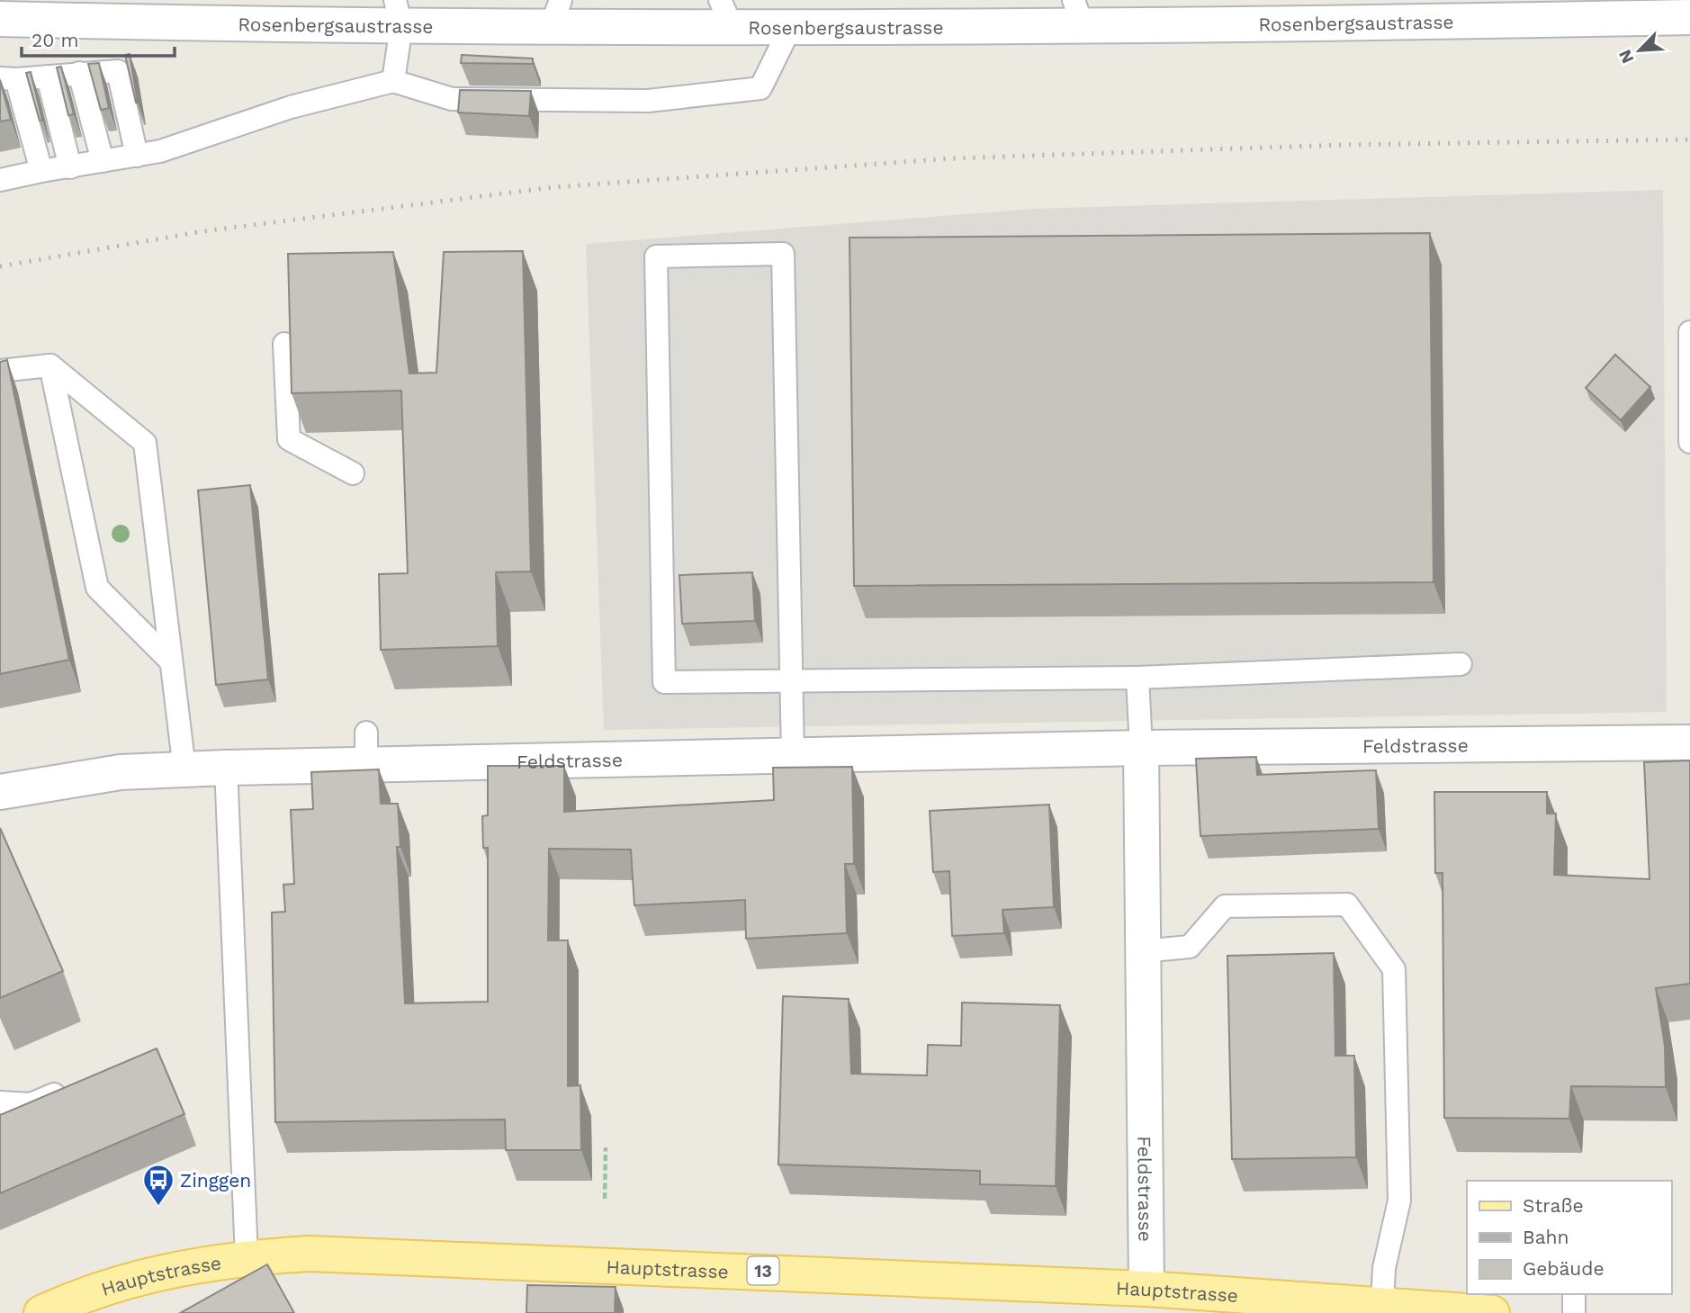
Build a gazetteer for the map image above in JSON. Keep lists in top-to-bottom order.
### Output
{
  "streets": {
    "main road": ["Hauptstrasse", "13"],
    "street": ["Rosenbergsaustrasse", "Feldstrasse"]
  },
  "crossings": [
    ["Feldstrasse", "Hauptstrasse"]
  ],
  "places": {
    "bus stop": ["Zinggen"]
  },
  "legend": ["Straße", "Bahn", "Gebäude"],
  "scale_bar": "20 m",
  "north": "bottom left"
}
